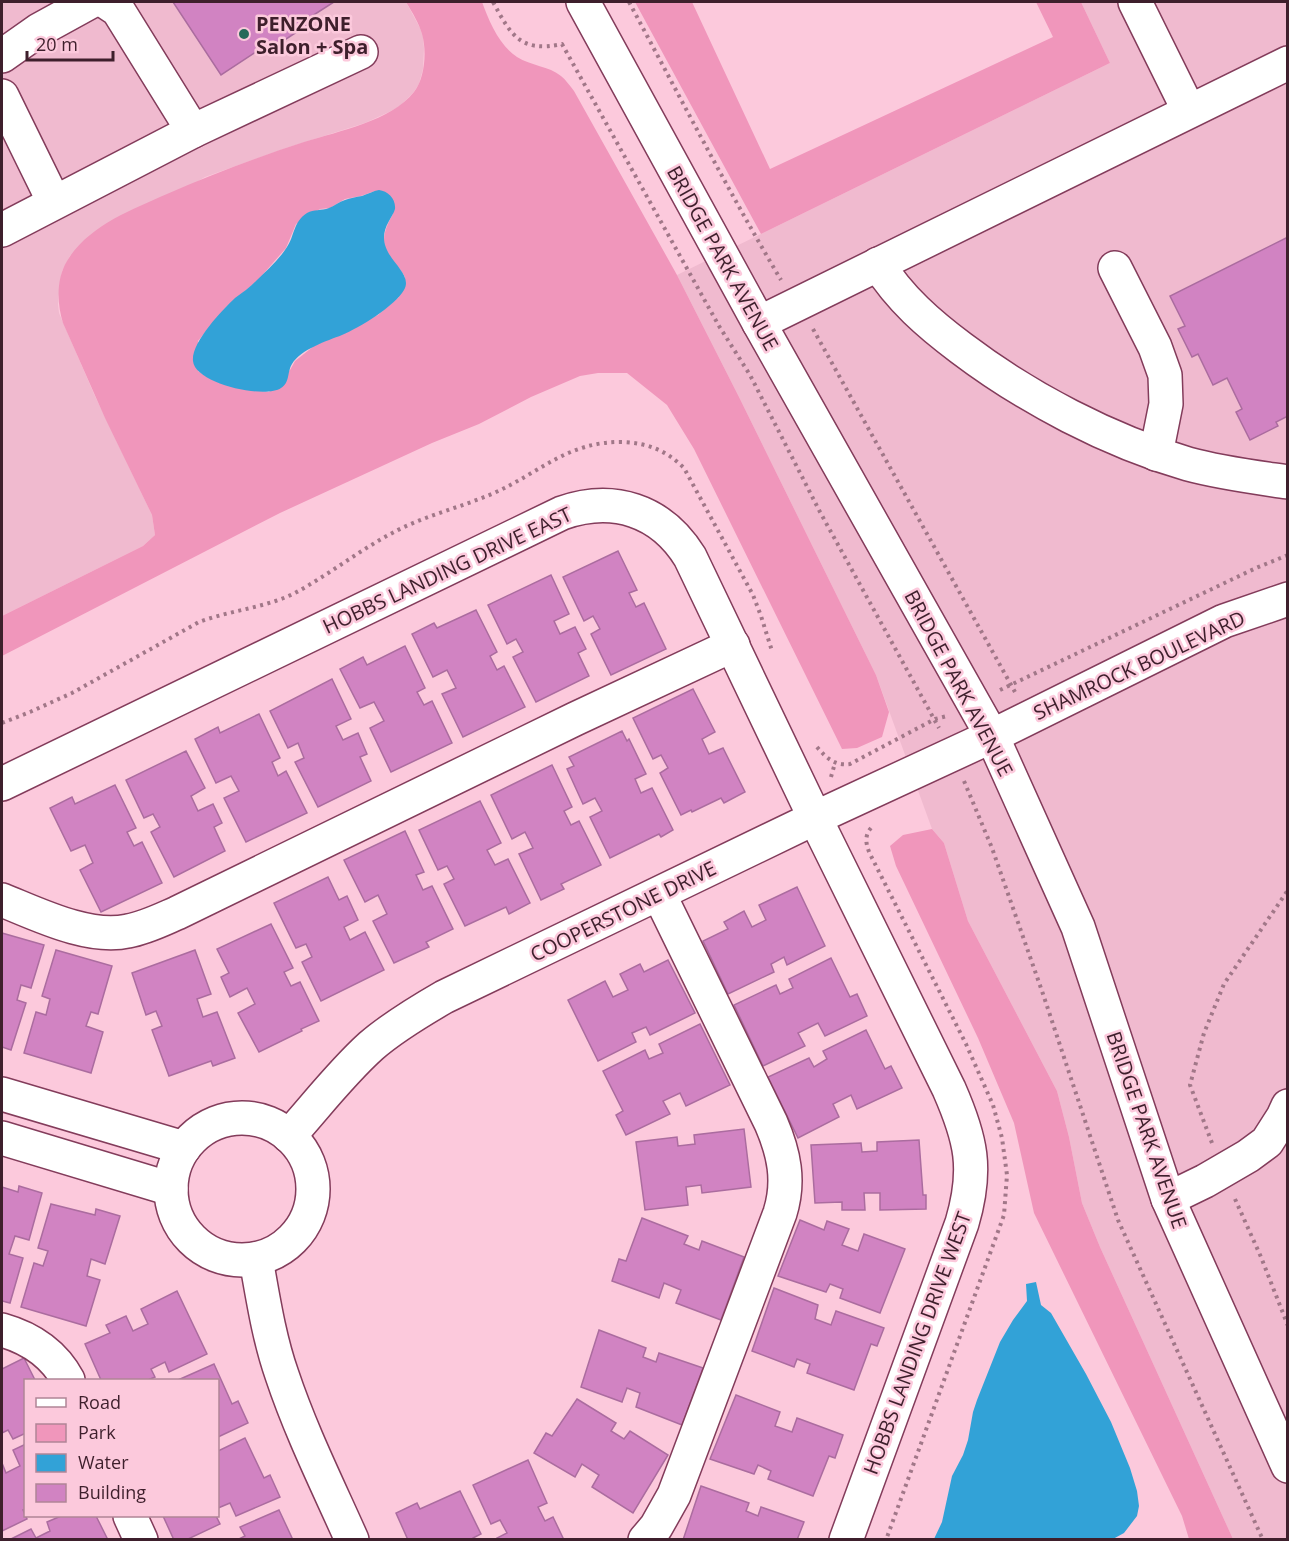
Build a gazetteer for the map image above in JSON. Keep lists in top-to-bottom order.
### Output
{
  "streets": {
    "street": [
      "BRIDGE PARK AVENUE",
      "HOBBS LANDING DRIVE EAST",
      "SHAMROCK BOULEVARD",
      "COOPERSTONE DRIVE",
      "HOBBS LANDING DRIVE WEST"
    ]
  },
  "crossings": [
    ["BRIDGE PARK AVENUE", "SHAMROCK BOULEVARD"],
    ["BRIDGE PARK AVENUE", "COOPERSTONE DRIVE"],
    ["HOBBS LANDING DRIVE EAST", "COOPERSTONE DRIVE"],
    ["HOBBS LANDING DRIVE EAST", "HOBBS LANDING DRIVE WEST"],
    ["SHAMROCK BOULEVARD", "COOPERSTONE DRIVE"],
    ["COOPERSTONE DRIVE", "HOBBS LANDING DRIVE WEST"]
  ],
  "places": ["PENZONE Salon + Spa"],
  "legend": [
    "Road",
    "Park",
    "Water",
    "Building"
  ],
  "scale_bar": "20 m"
}
